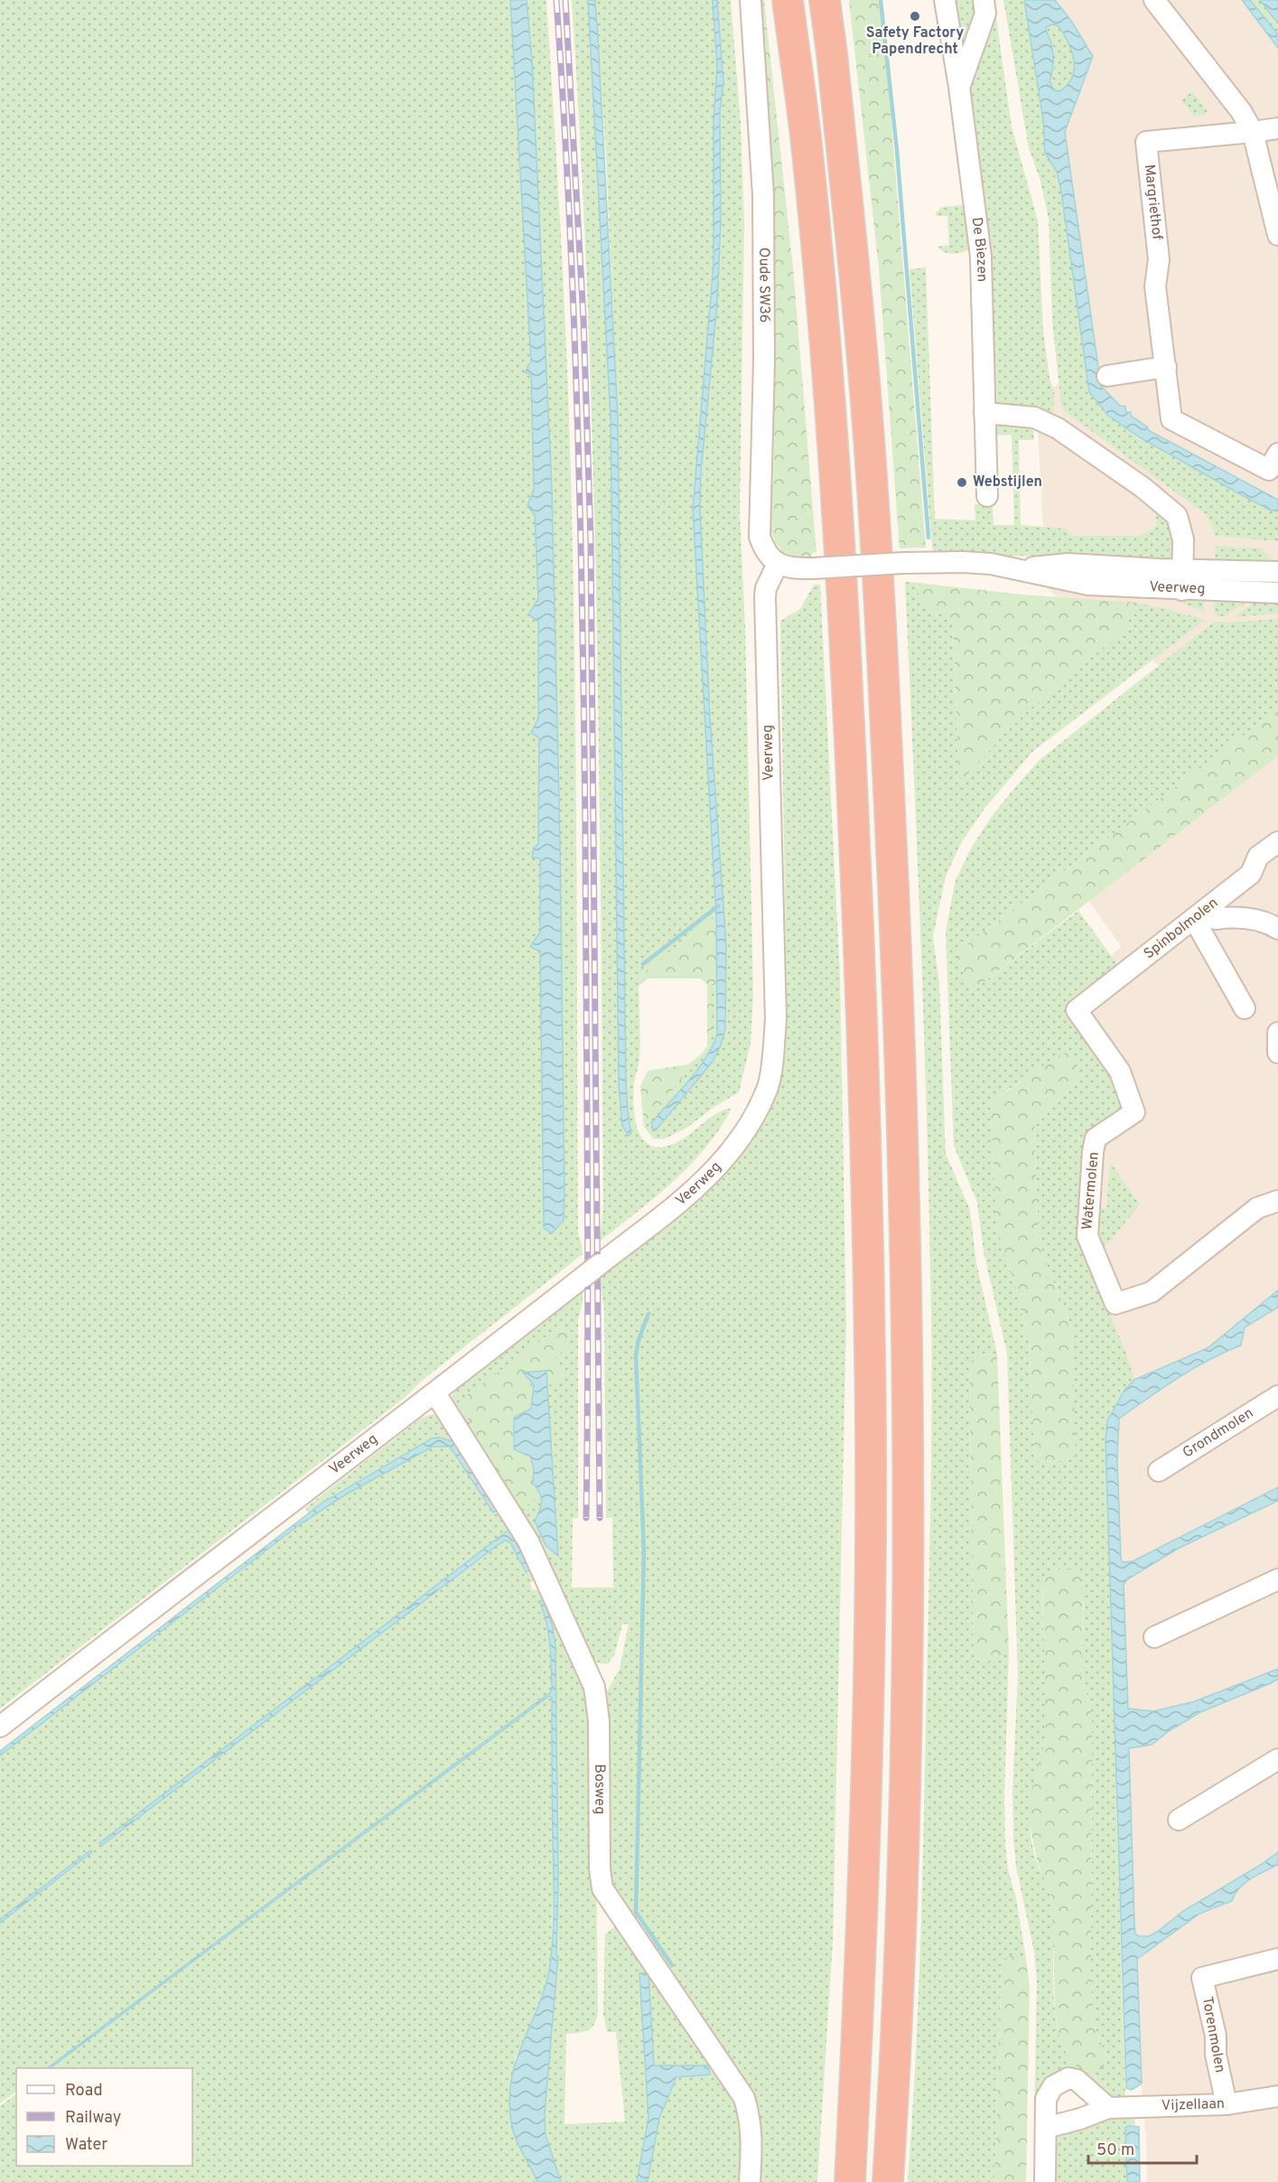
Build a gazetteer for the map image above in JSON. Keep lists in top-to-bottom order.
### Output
{
  "streets": {
    "street": [
      "Margriethof",
      "De Biezen",
      "Oude SW36",
      "Veerweg",
      "Spinbolmolen",
      "Watermolen",
      "Grondmolen",
      "Bosweg",
      "Torenmolen",
      "Vijzellaan"
    ]
  },
  "crossings": [
    ["Oude SW36", "Veerweg"],
    ["Veerweg", "Bosweg"],
    ["Spinbolmolen", "Watermolen"],
    ["Torenmolen", "Vijzellaan"]
  ],
  "places": ["Safety Factory Papendrecht", "Webstijlen"],
  "legend": ["Road", "Railway", "Water"],
  "scale_bar": "50 m"
}
